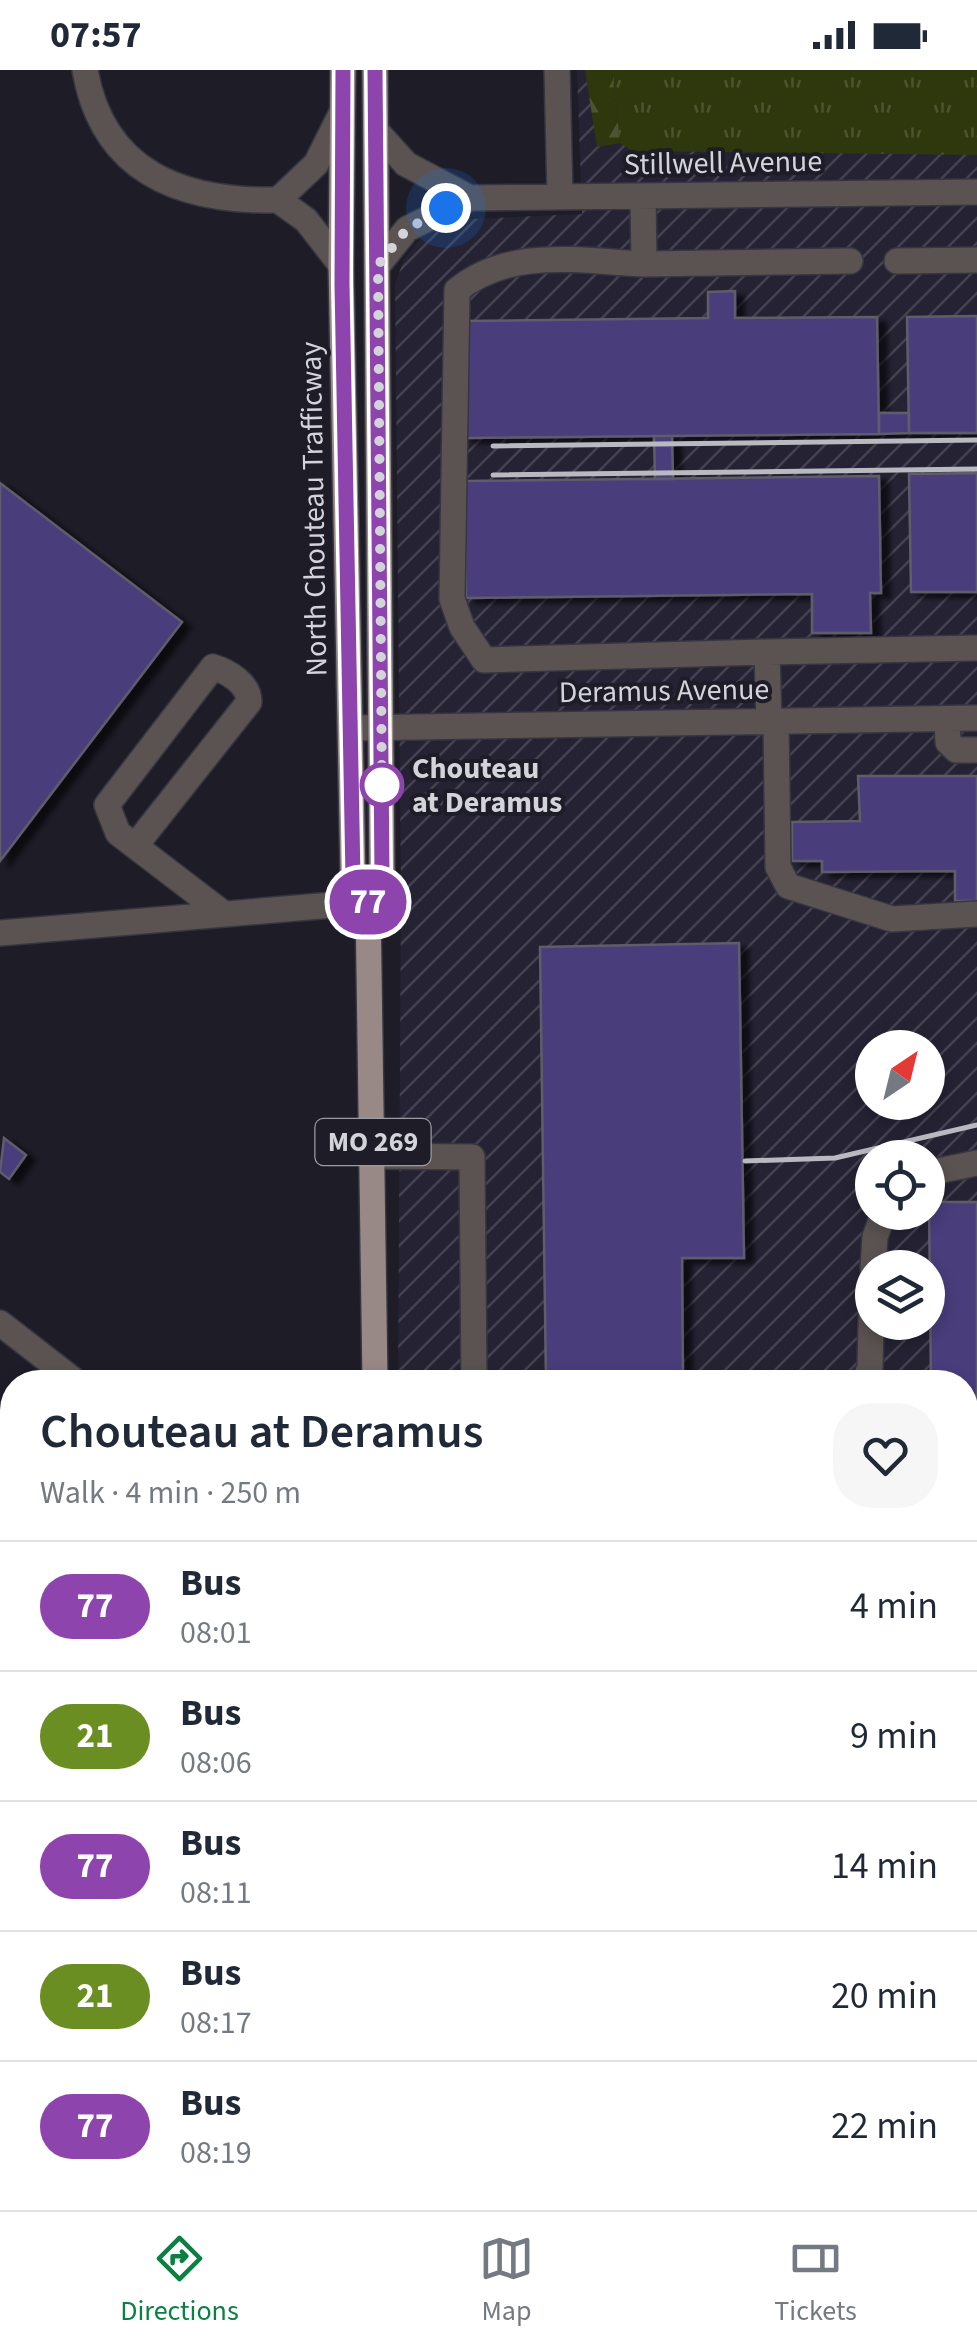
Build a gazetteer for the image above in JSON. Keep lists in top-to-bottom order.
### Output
{
  "streets": {
    "main road": ["North Chouteau Trafficway", "MO 269"],
    "street": ["Stillwell Avenue", "Deramus Avenue"]
  },
  "crossings": [
    ["Stillwell Avenue", "North Chouteau Trafficway"],
    ["North Chouteau Trafficway", "Deramus Avenue"]
  ],
  "places": ["Chouteau at Deramus"],
  "lines": ["bus line 77"],
  "north": "top right",
  "page": {
    "status": "07:57",
    "on_map": "77",
    "heading": ["Chouteau at Deramus", "Walk · 4 min · 250 m"],
    "list": [
      {
        "mark": "77",
        "name": "Bus",
        "note": "08:01",
        "value": "4 min"
      },
      {
        "mark": "21",
        "name": "Bus",
        "note": "08:06",
        "value": "9 min"
      },
      {
        "mark": "77",
        "name": "Bus",
        "note": "08:11",
        "value": "14 min"
      },
      {
        "mark": "21",
        "name": "Bus",
        "note": "08:17",
        "value": "20 min"
      },
      {
        "mark": "77",
        "name": "Bus",
        "note": "08:19",
        "value": "22 min"
      }
    ],
    "tabs": ["Directions", "Map", "Tickets"]
  }
}
